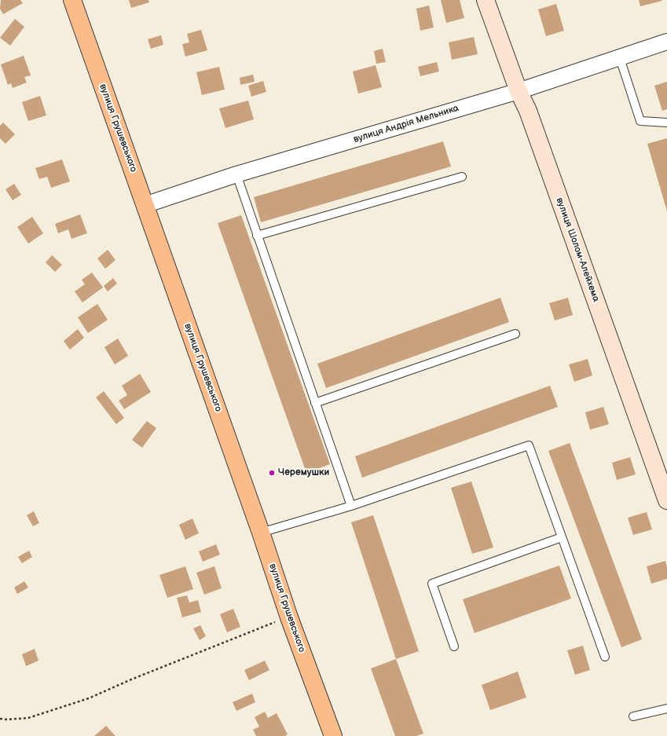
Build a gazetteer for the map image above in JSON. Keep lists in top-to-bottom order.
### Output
{
  "streets": {
    "highway": ["вулиця Грушевського"],
    "street": ["вулиця Андрія Мельника", "вулиця Шолом-Алейхема"]
  },
  "crossings": [
    ["вулиця Андрія Мельника", "вулиця Грушевського"],
    ["вулиця Андрія Мельника", "вулиця Шолом-Алейхема"]
  ],
  "places": ["Черемушки"]
}
